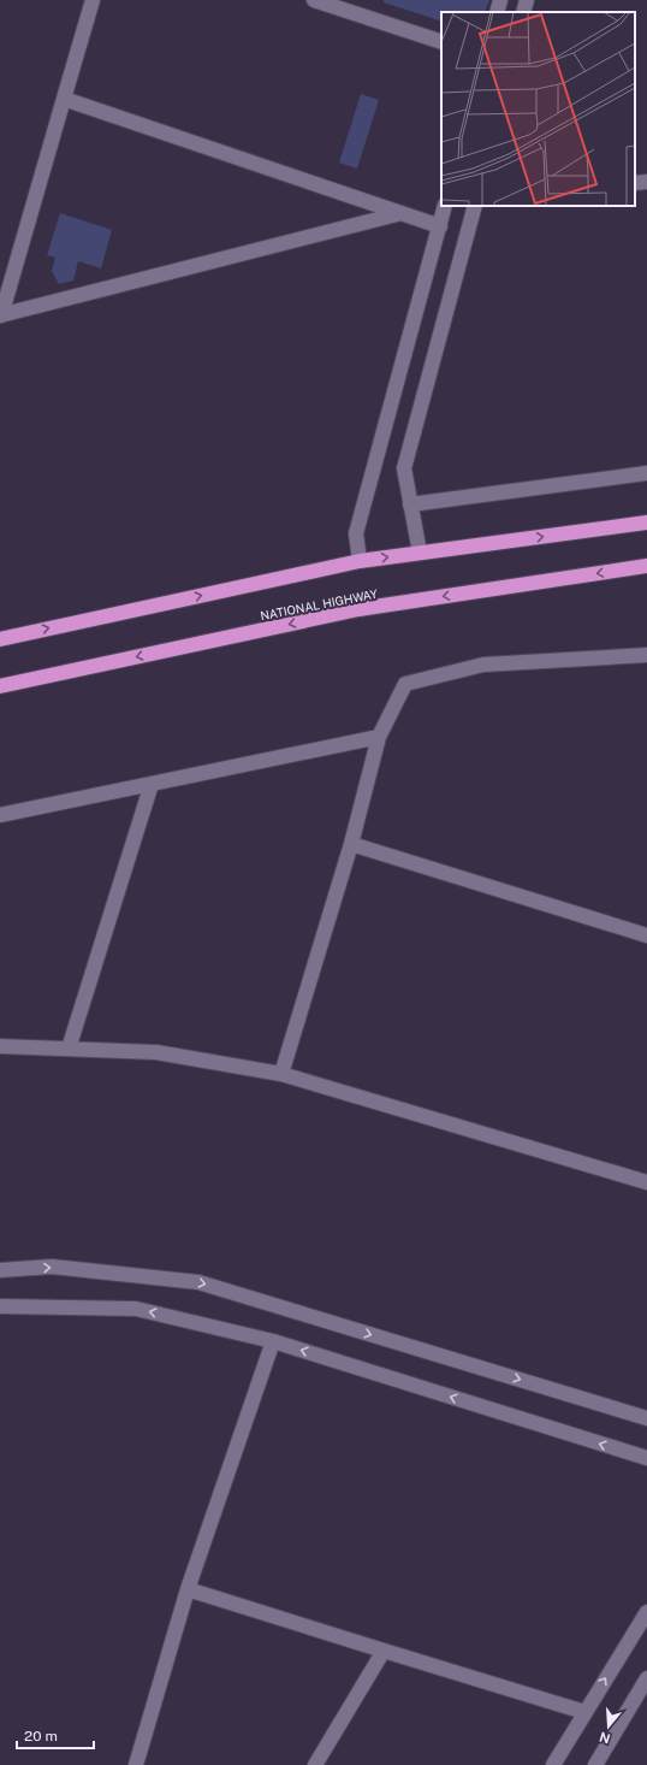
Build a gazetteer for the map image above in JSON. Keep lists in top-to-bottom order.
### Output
{
  "streets": {
    "highway": ["NATIONAL HIGHWAY"]
  },
  "scale_bar": "20 m",
  "north": "bottom"
}
